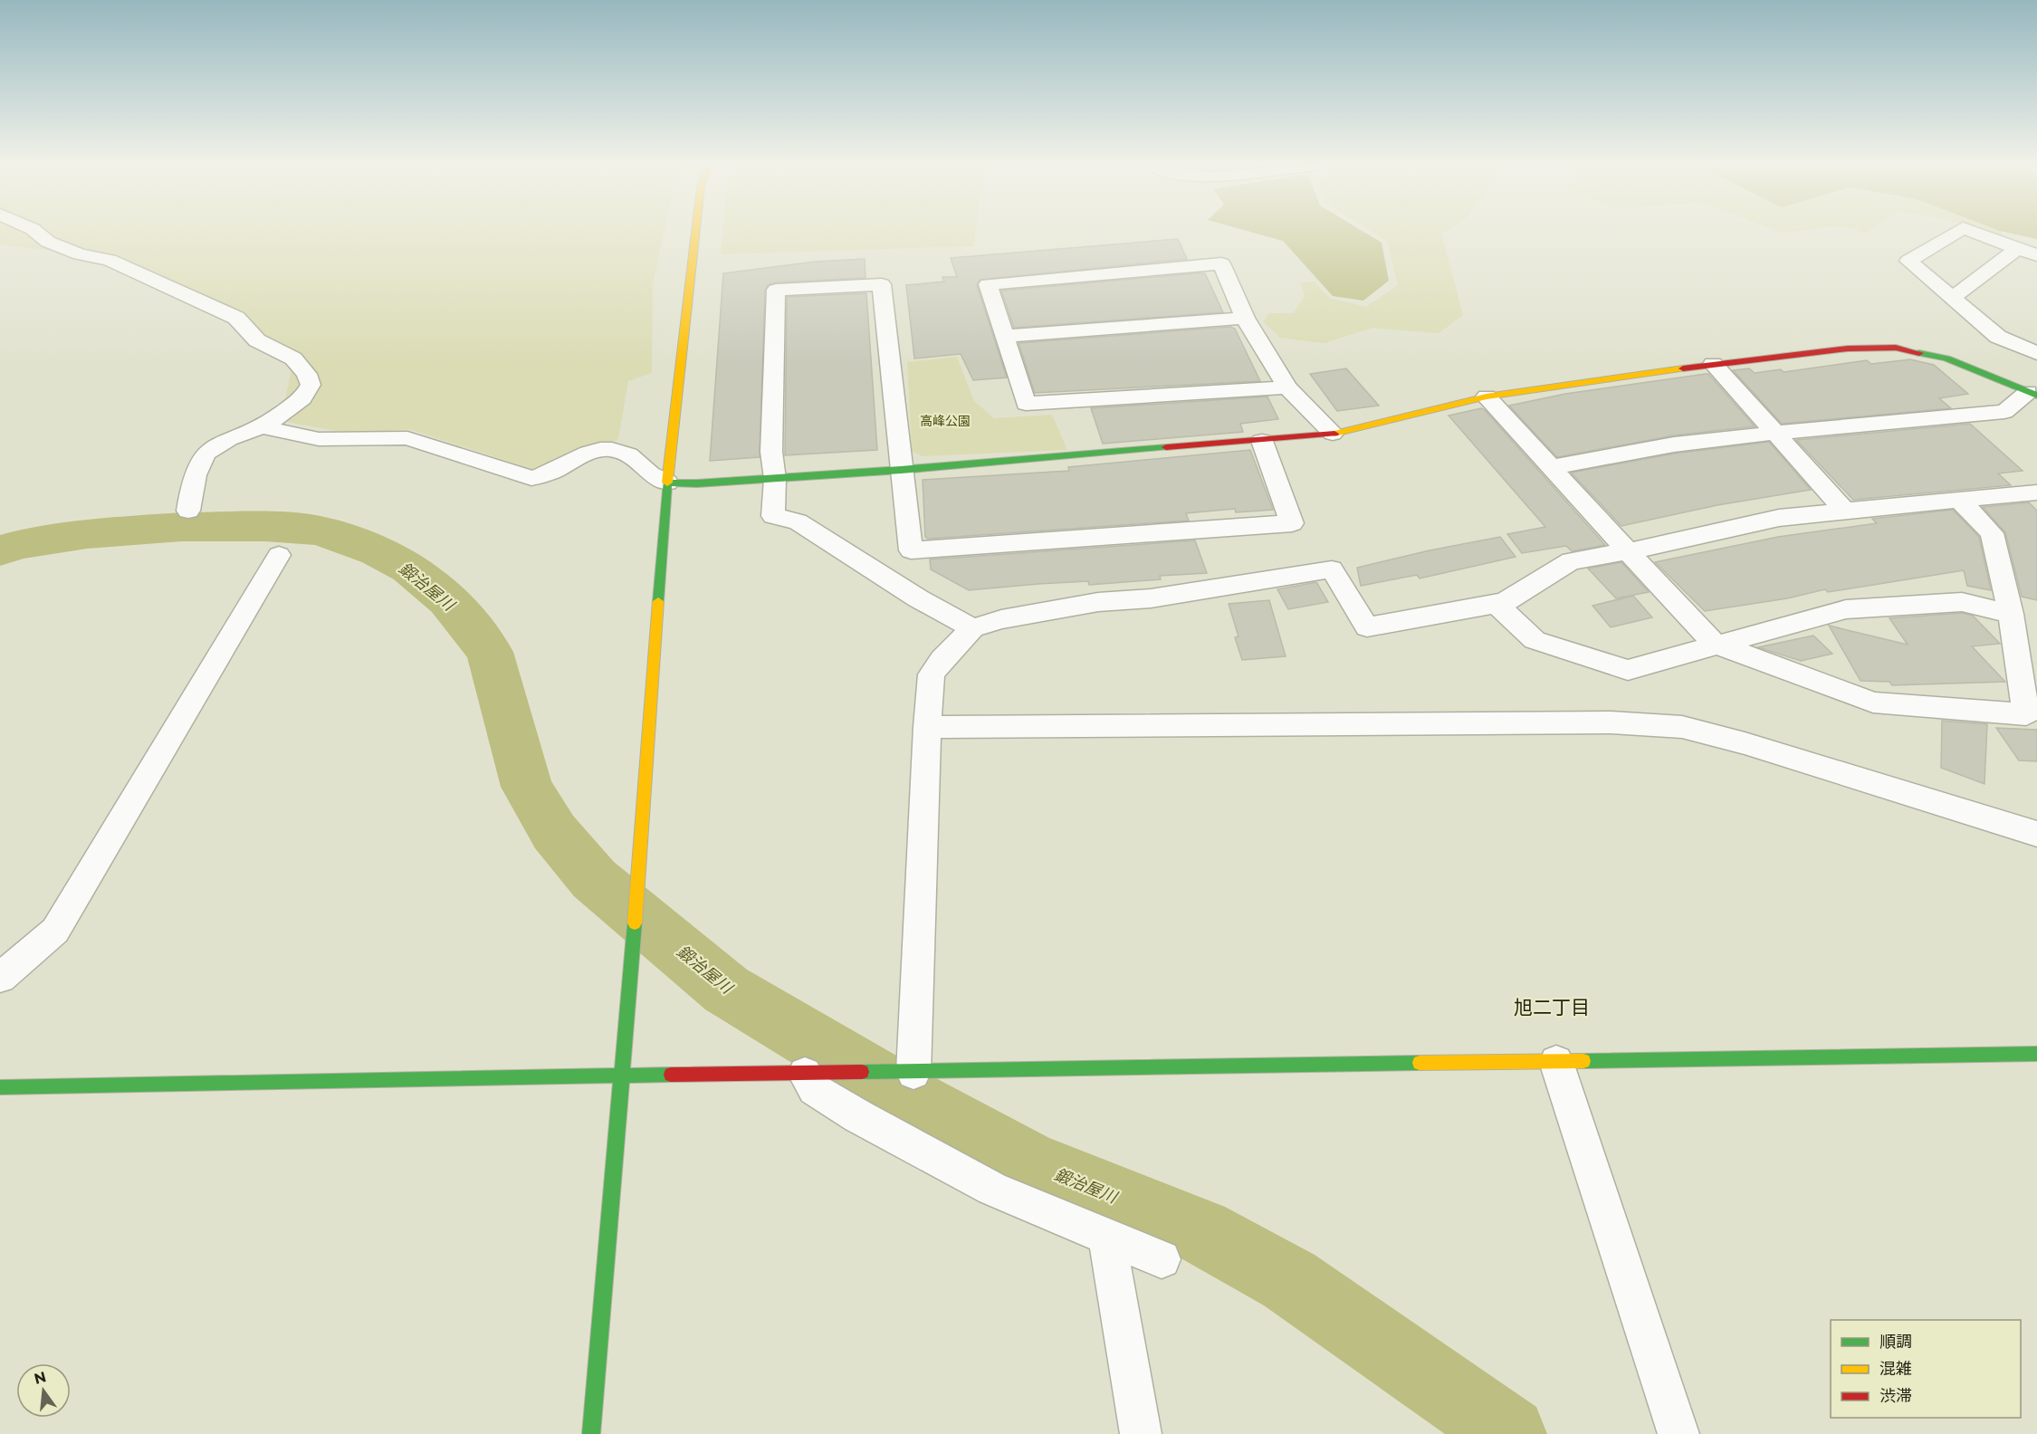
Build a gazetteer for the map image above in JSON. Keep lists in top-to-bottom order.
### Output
{
  "districts": ["旭二丁目"],
  "water": ["鍛治屋川"],
  "parks": ["高峰公園"],
  "legend": ["順調", "混雑", "渋滞"],
  "north": "top"
}
